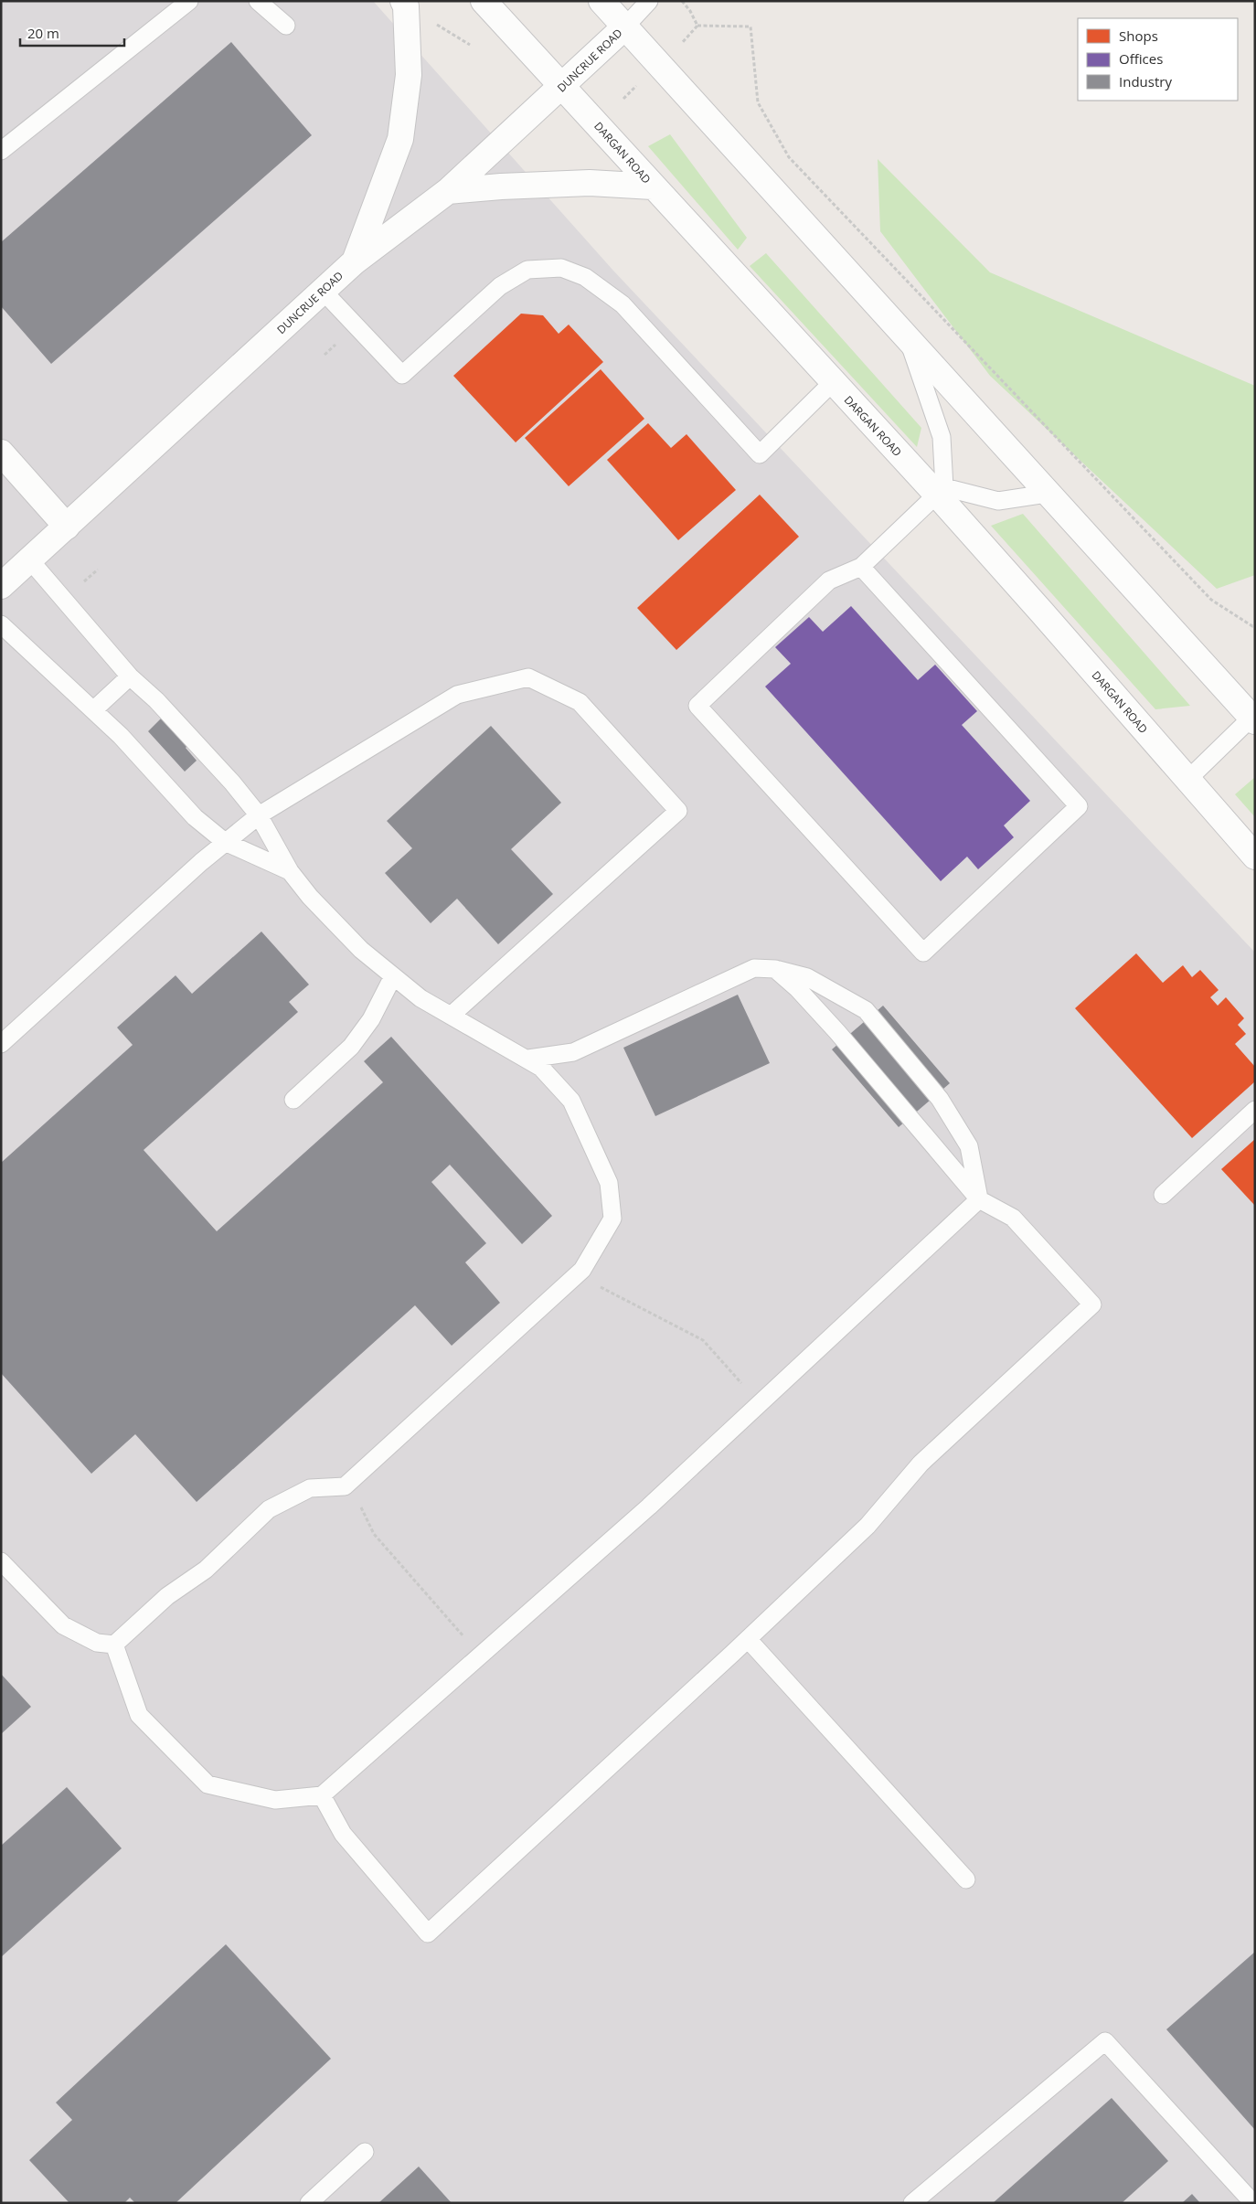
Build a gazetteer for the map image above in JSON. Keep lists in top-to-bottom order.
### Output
{
  "streets": {
    "street": ["DUNCRUE ROAD", "DARGAN ROAD"]
  },
  "crossings": [
    ["DUNCRUE ROAD", "DARGAN ROAD"]
  ],
  "legend": ["Shops", "Offices", "Industry"],
  "scale_bar": "20 m"
}
